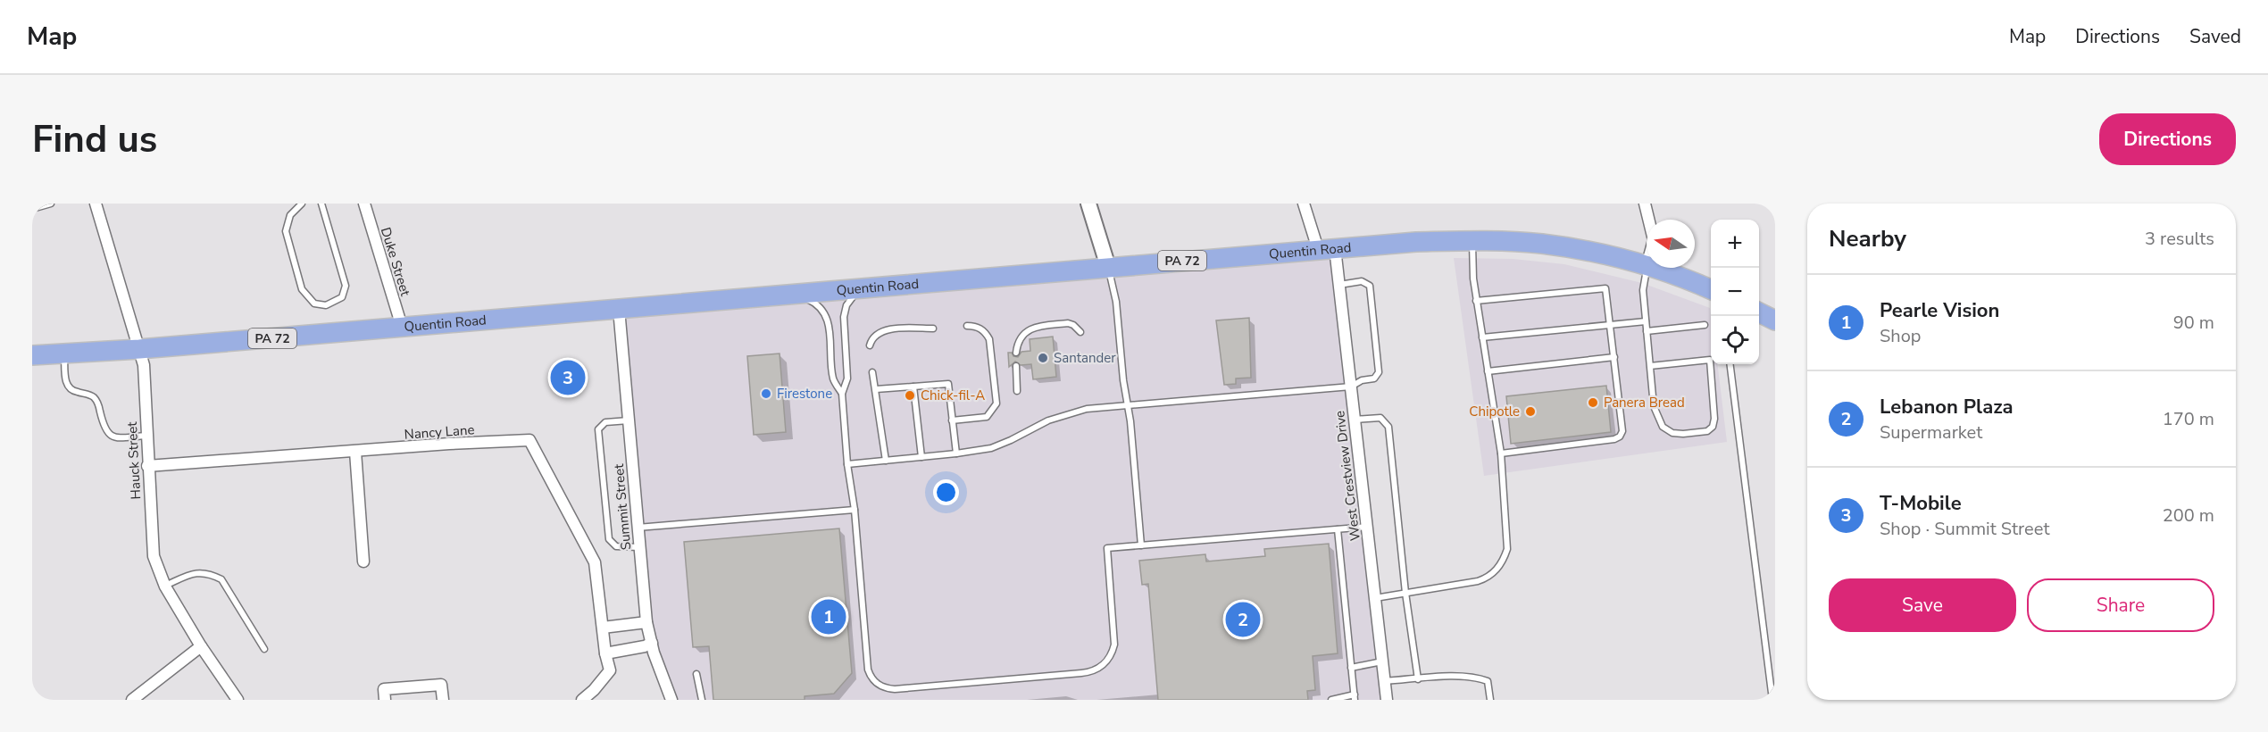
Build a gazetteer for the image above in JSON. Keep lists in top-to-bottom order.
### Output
{
  "streets": {
    "highway": ["Quentin Road", "PA 72"],
    "street": [
      "Duke Street",
      "Nancy Lane",
      "Hauck Street",
      "West Crestview Drive",
      "Summit Street"
    ]
  },
  "crossings": [
    ["Quentin Road", "Duke Street"],
    ["Quentin Road", "Hauck Street"],
    ["Quentin Road", "West Crestview Drive"],
    ["Quentin Road", "Summit Street"],
    ["Nancy Lane", "Hauck Street"]
  ],
  "places": [
    "Santander",
    "Firestone",
    "Chick-fil-A",
    "Panera Bread",
    "Chipotle"
  ],
  "north": "left",
  "page": {
    "header": "Map",
    "nav": ["Map", "Directions", "Saved"],
    "buttons": [
      "Directions",
      ["Save", "Share"]
    ],
    "title": "Find us",
    "heading": ["Nearby", "3 results"],
    "map_buttons": ["+", "−"],
    "list": [
      {
        "mark": "1",
        "name": "Pearle Vision",
        "note": "Shop",
        "value": "90 m"
      },
      {
        "mark": "2",
        "name": "Lebanon Plaza",
        "note": "Supermarket",
        "value": "170 m"
      },
      {
        "mark": "3",
        "name": "T-Mobile",
        "note": "Shop · Summit Street",
        "value": "200 m"
      }
    ],
    "pins": ["3", "1", "2"]
  }
}
